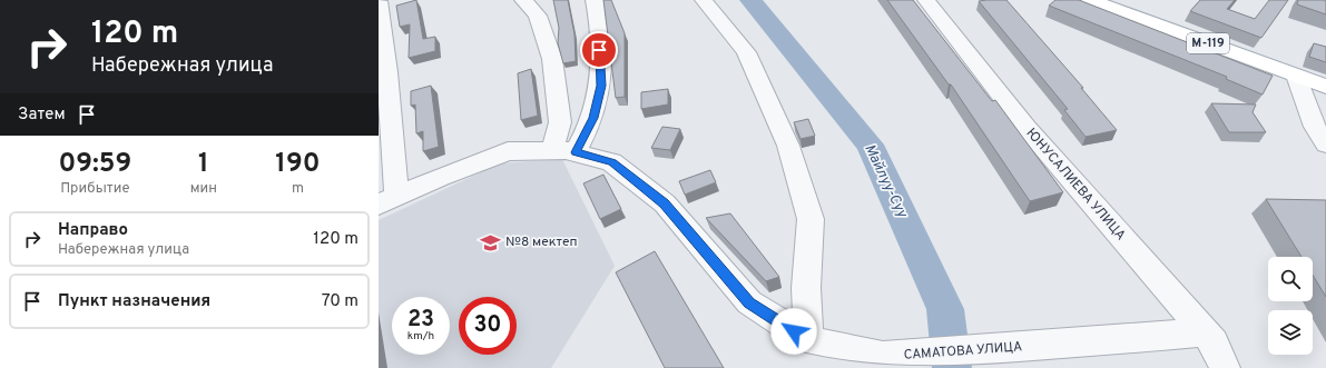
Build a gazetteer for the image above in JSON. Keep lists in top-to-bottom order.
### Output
{
  "streets": {
    "main road": ["М-119"],
    "street": ["ЮНУСАЛИЕВА УЛИЦА", "САМАТОВА УЛИЦА"]
  },
  "crossings": [
    ["ЮНУСАЛИЕВА УЛИЦА", "САМАТОВА УЛИЦА"]
  ],
  "water": ["Майлуу-Суу"],
  "places": {
    "school or university": ["№8 мектеп"]
  },
  "page": {
    "turn": ["120 m", "Набережная улица"],
    "then": "Затем",
    "eta": [
      "09:59",
      "Прибытие",
      "1",
      "мин",
      "190",
      "m"
    ],
    "list": [
      {
        "name": "Направо",
        "note": "Набережная улица",
        "value": "120 m"
      },
      {
        "name": "Пункт назначения",
        "value": "70 m"
      }
    ],
    "speed": "23 km/h",
    "limit": "30"
  }
}
